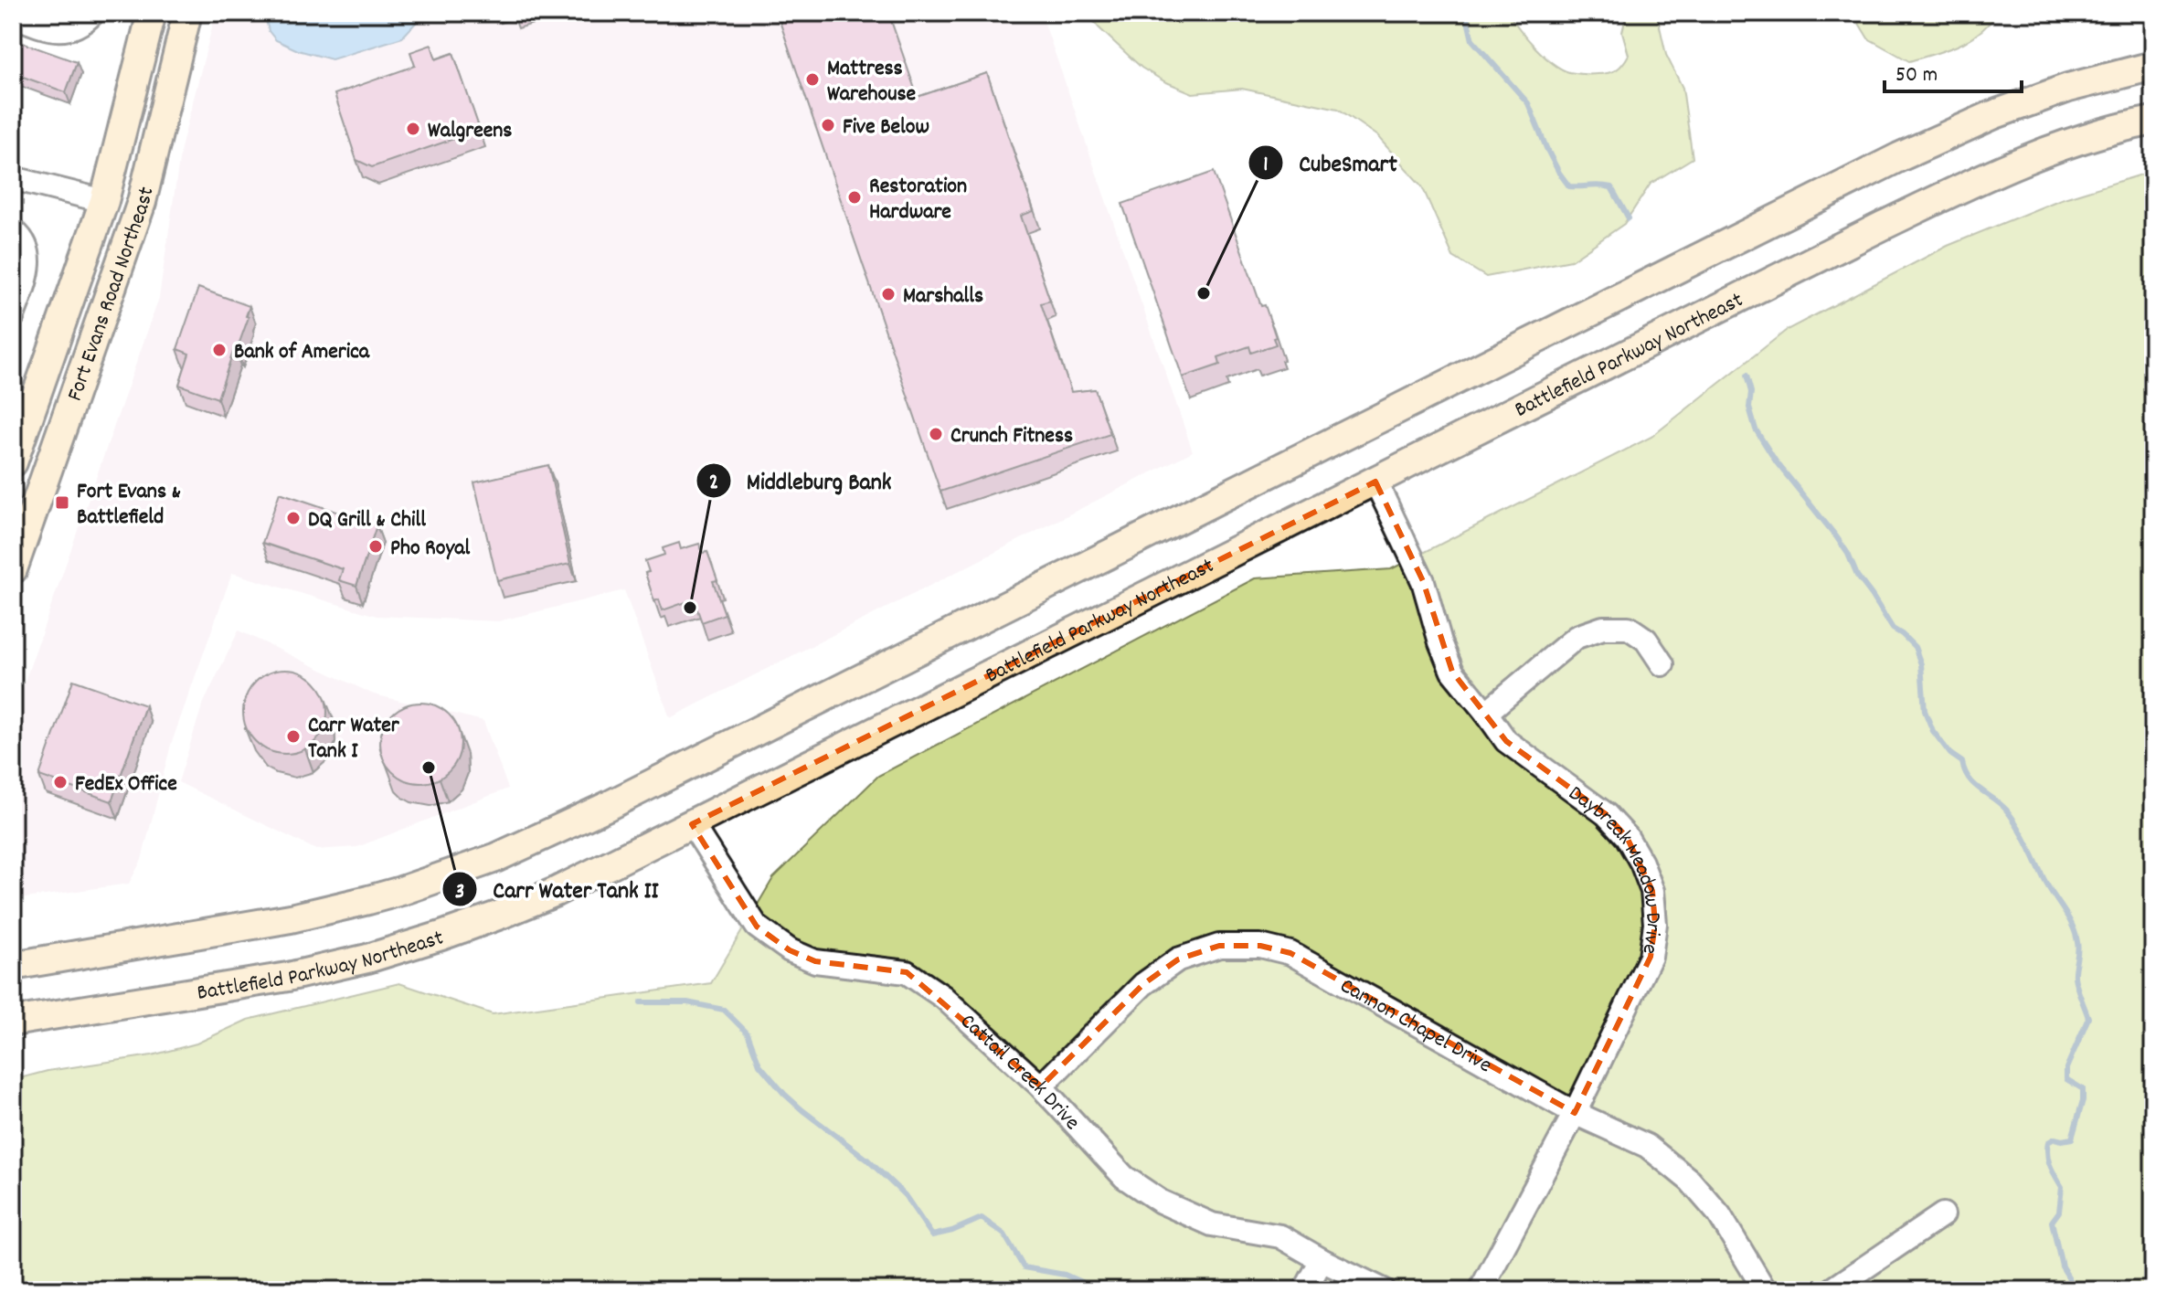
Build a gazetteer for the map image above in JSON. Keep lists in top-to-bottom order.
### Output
{
  "streets": {
    "main road": ["Fort Evans Road Northeast", "Battlefield Parkway Northeast"],
    "street": ["Daybreak Meadow Drive", "Cannon Chapel Drive", "Cattail Creek Drive"]
  },
  "crossings": [
    ["Battlefield Parkway Northeast", "Daybreak Meadow Drive"],
    ["Battlefield Parkway Northeast", "Cattail Creek Drive"],
    ["Daybreak Meadow Drive", "Cannon Chapel Drive"],
    ["Cannon Chapel Drive", "Cattail Creek Drive"]
  ],
  "places": {
    "other": [
      "Mattress Warehouse",
      "Five Below",
      "Walgreens",
      "Restoration Hardware",
      "CubeSmart",
      "Marshalls",
      "Bank of America",
      "Crunch Fitness",
      "DQ Grill & Chill",
      "Pho Royal",
      "Middleburg Bank",
      "Carr Water Tank I",
      "Carr Water Tank II",
      "FedEx Office"
    ],
    "transit": ["Fort Evans & Battlefield"]
  },
  "scale_bar": "50 m"
}
